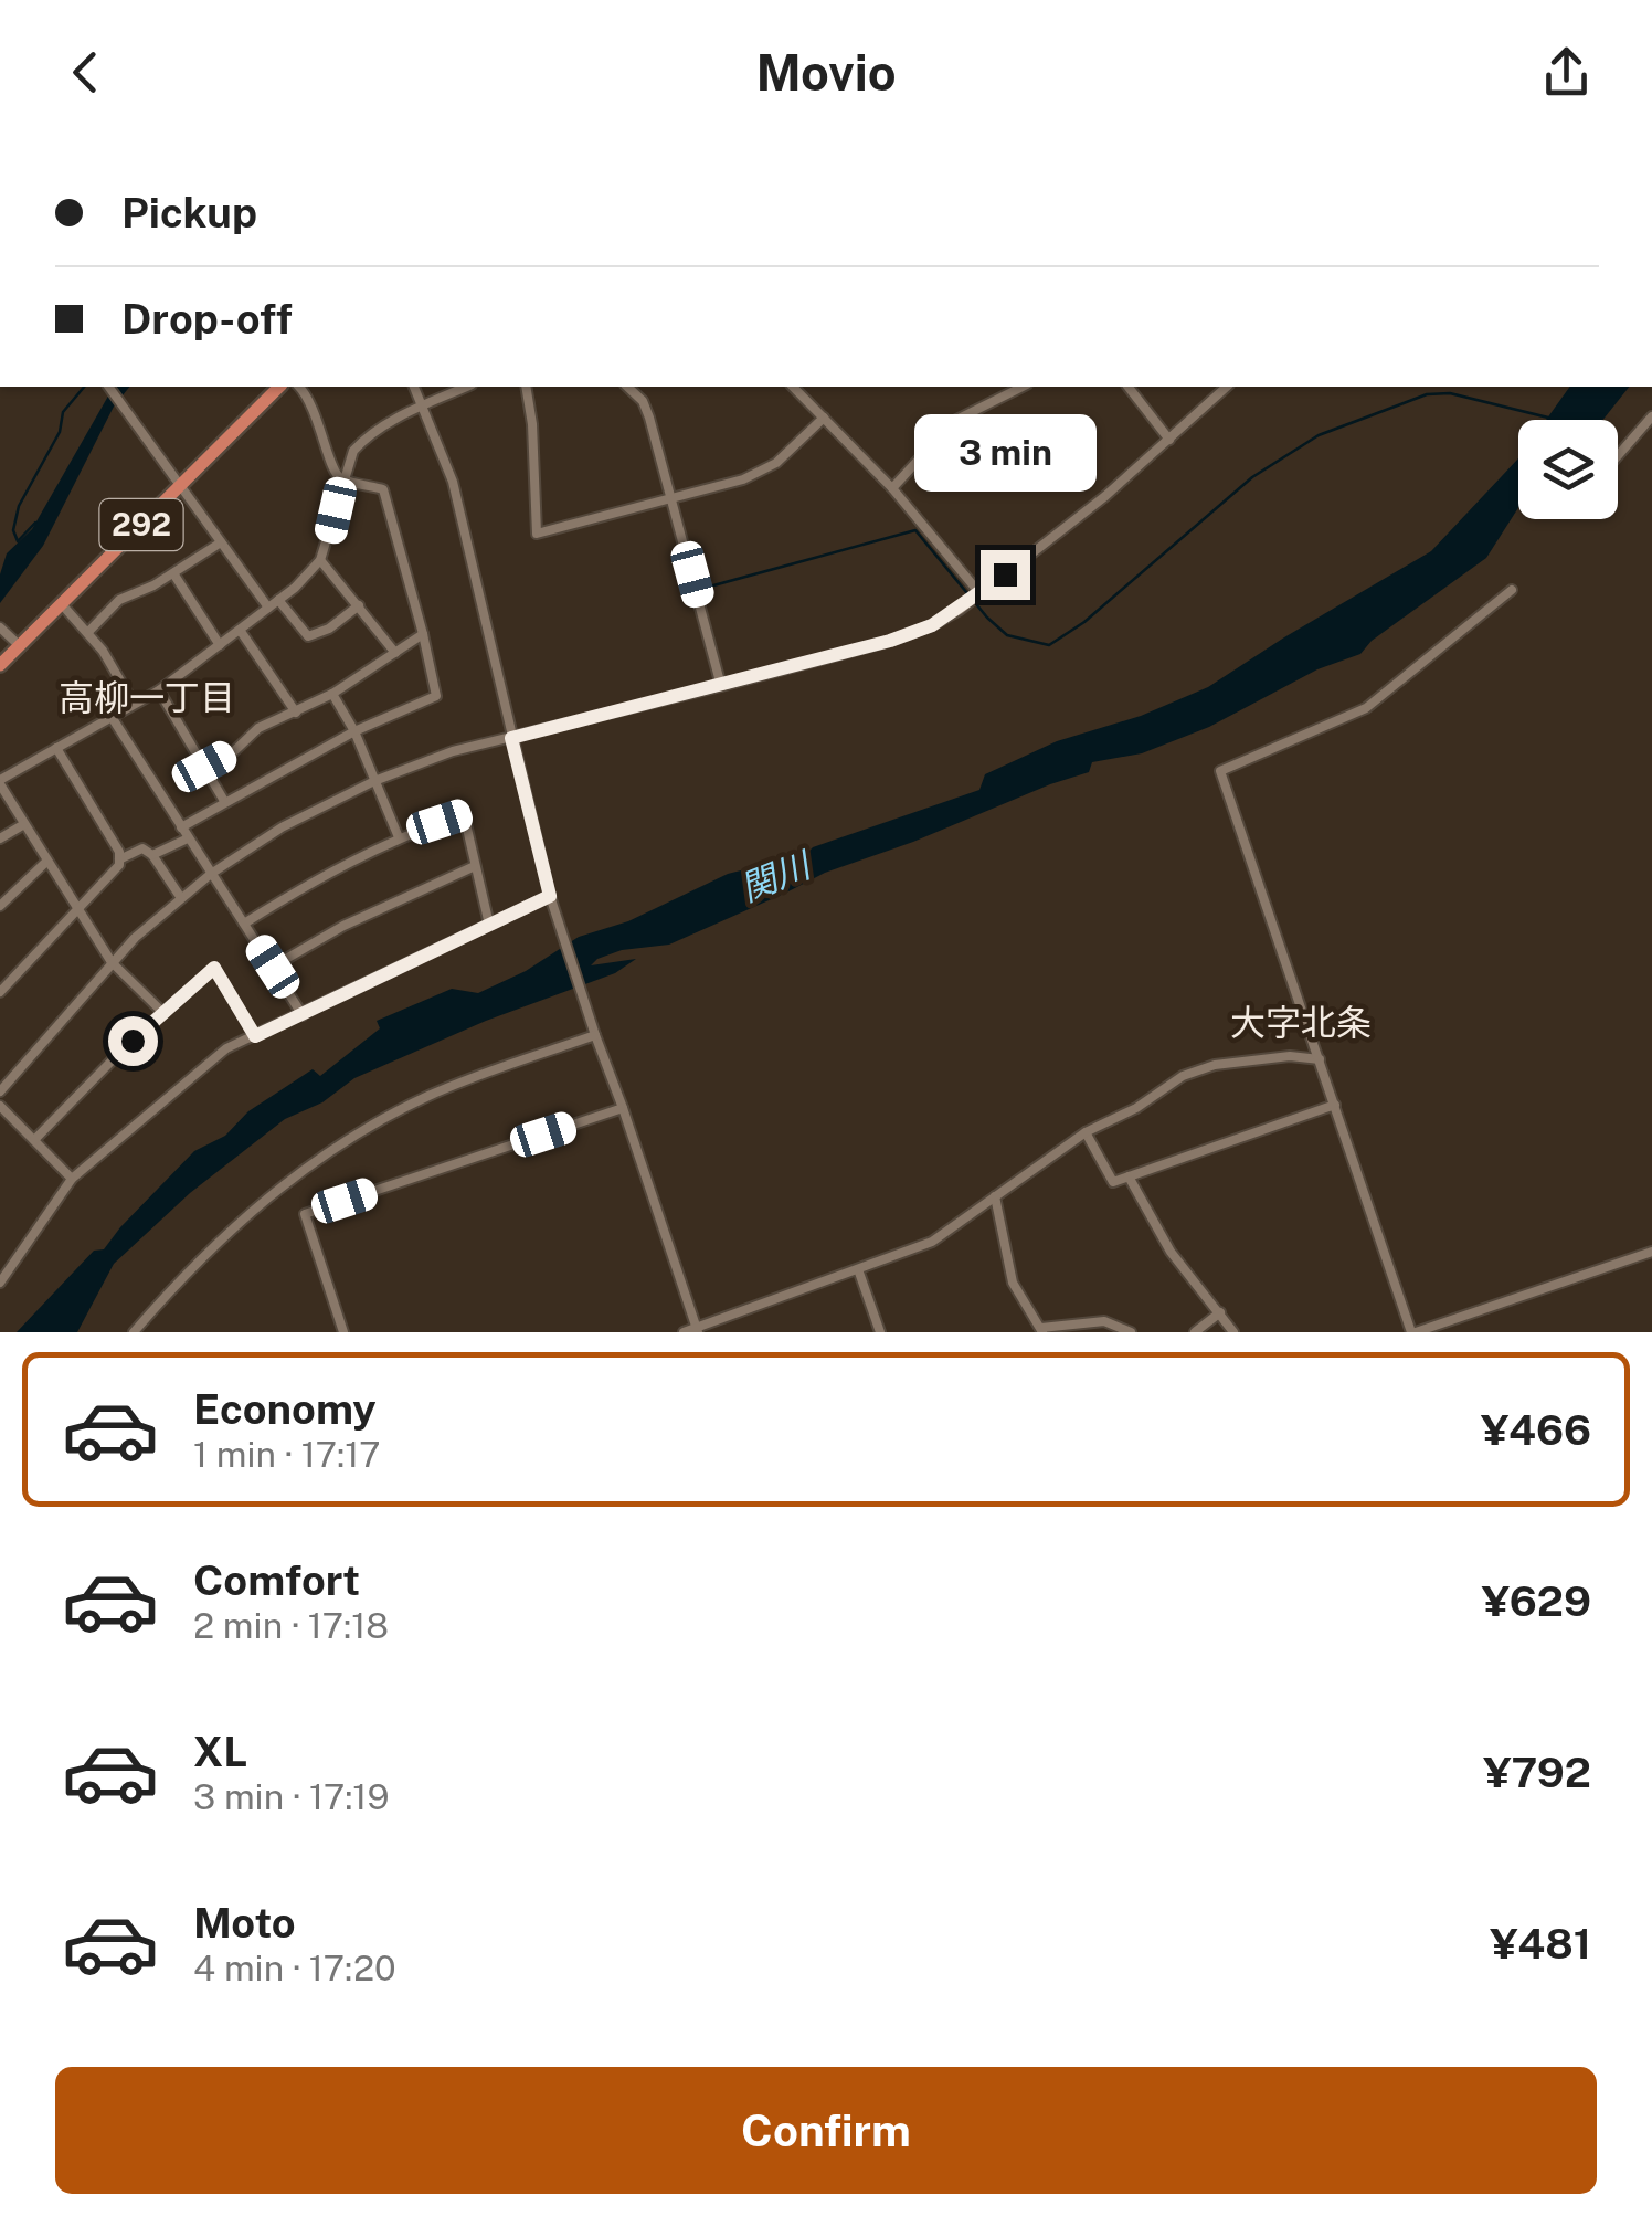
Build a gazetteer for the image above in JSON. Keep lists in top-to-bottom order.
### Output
{
  "streets": {
    "highway": ["292"]
  },
  "districts": ["高柳一丁目", "大字北条"],
  "water": ["関川"],
  "page": {
    "header": "Movio",
    "banner": ["Pickup", "Drop-off"],
    "bubble": "3 min",
    "list": [
      {
        "name": "Economy",
        "note": "1 min · 17:17",
        "value": "¥466"
      },
      {
        "name": "Comfort",
        "note": "2 min · 17:18",
        "value": "¥629"
      },
      {
        "name": "XL",
        "note": "3 min · 17:19",
        "value": "¥792"
      },
      {
        "name": "Moto",
        "note": "4 min · 17:20",
        "value": "¥481"
      }
    ],
    "buttons": "Confirm"
  }
}
